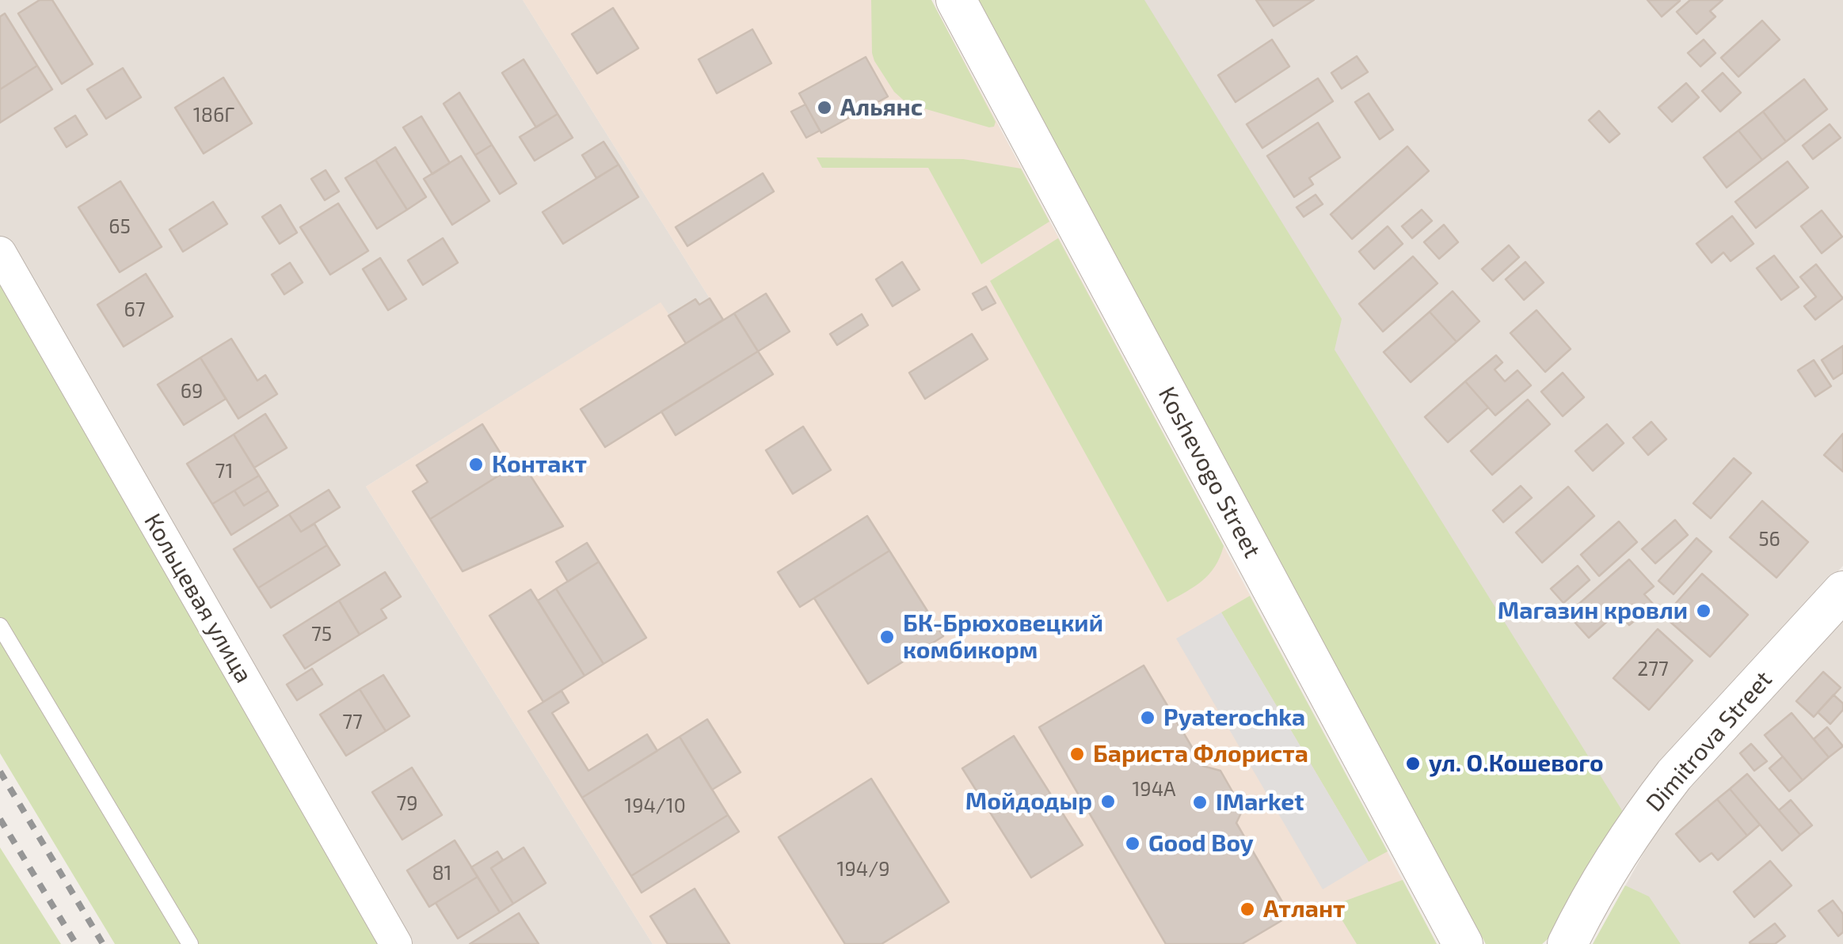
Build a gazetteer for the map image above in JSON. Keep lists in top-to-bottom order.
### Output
{
  "streets": {
    "street": ["Koshevogo Street", "Кольцевая улица", "Dimitrova Street"]
  },
  "places": [
    "Альянс",
    "Контакт",
    "Магазин кровли",
    "БК-Брюховецкий комбикорм",
    "Pyaterochka",
    "Бариста Флориста",
    "ул. О.Кошевого",
    "Мойдодыр",
    "IMarket",
    "Good Boy",
    "Атлант"
  ],
  "house_numbers": [
    "186Г",
    "65",
    "67",
    "69",
    "71",
    "56",
    "75",
    "277",
    "77",
    "194А",
    "79",
    "194/10",
    "194/9",
    "81"
  ]
}
